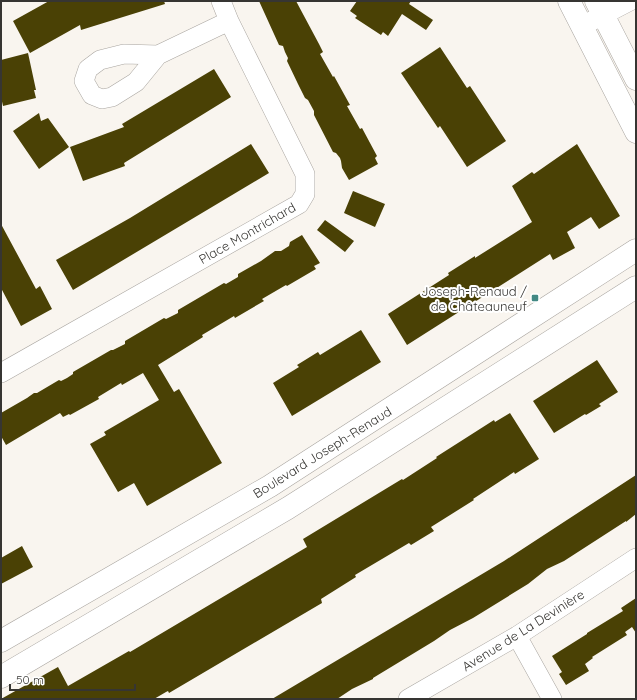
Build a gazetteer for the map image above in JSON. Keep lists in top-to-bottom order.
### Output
{
  "streets": {
    "street": ["Place Montrichard", "Boulevard Joseph-Renaud", "Avenue de La Devinière"]
  },
  "places": {
    "transit": ["Joseph-Renaud / de Châteauneuf"]
  },
  "scale_bar": "50 m"
}
